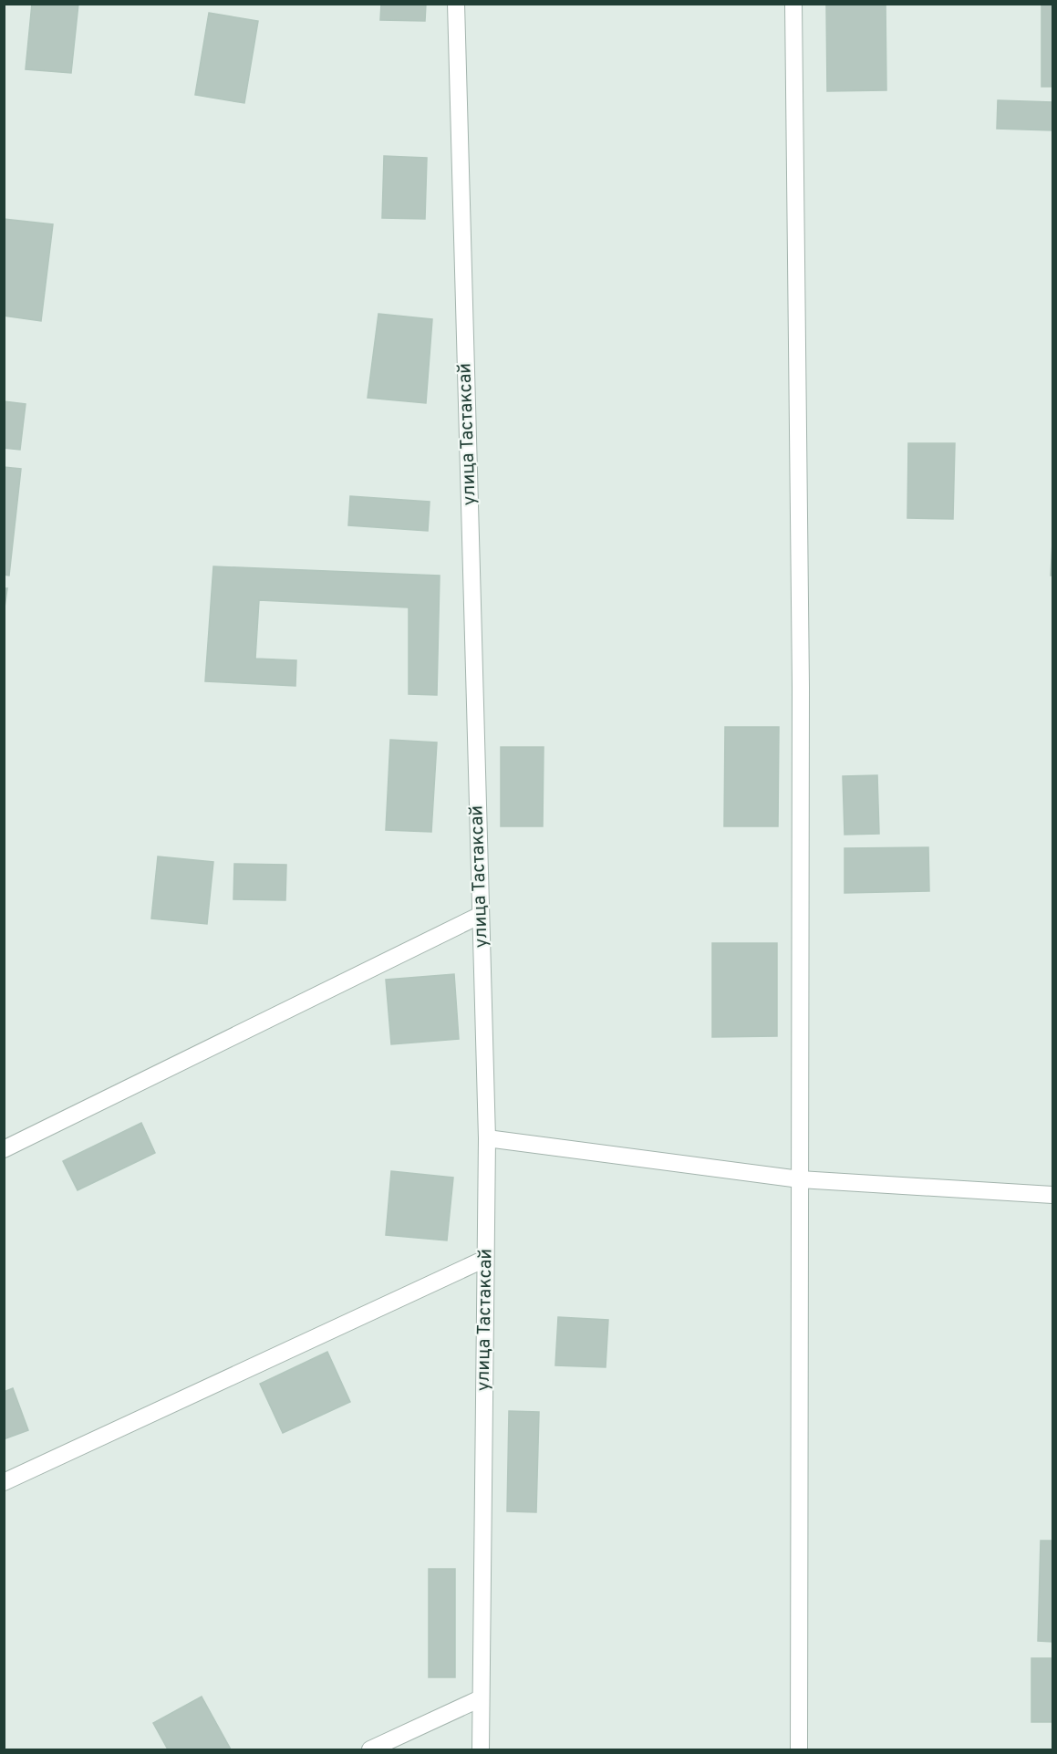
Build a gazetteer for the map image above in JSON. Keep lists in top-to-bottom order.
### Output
{
  "streets": {
    "street": ["улица Тастаксай"]
  }
}
